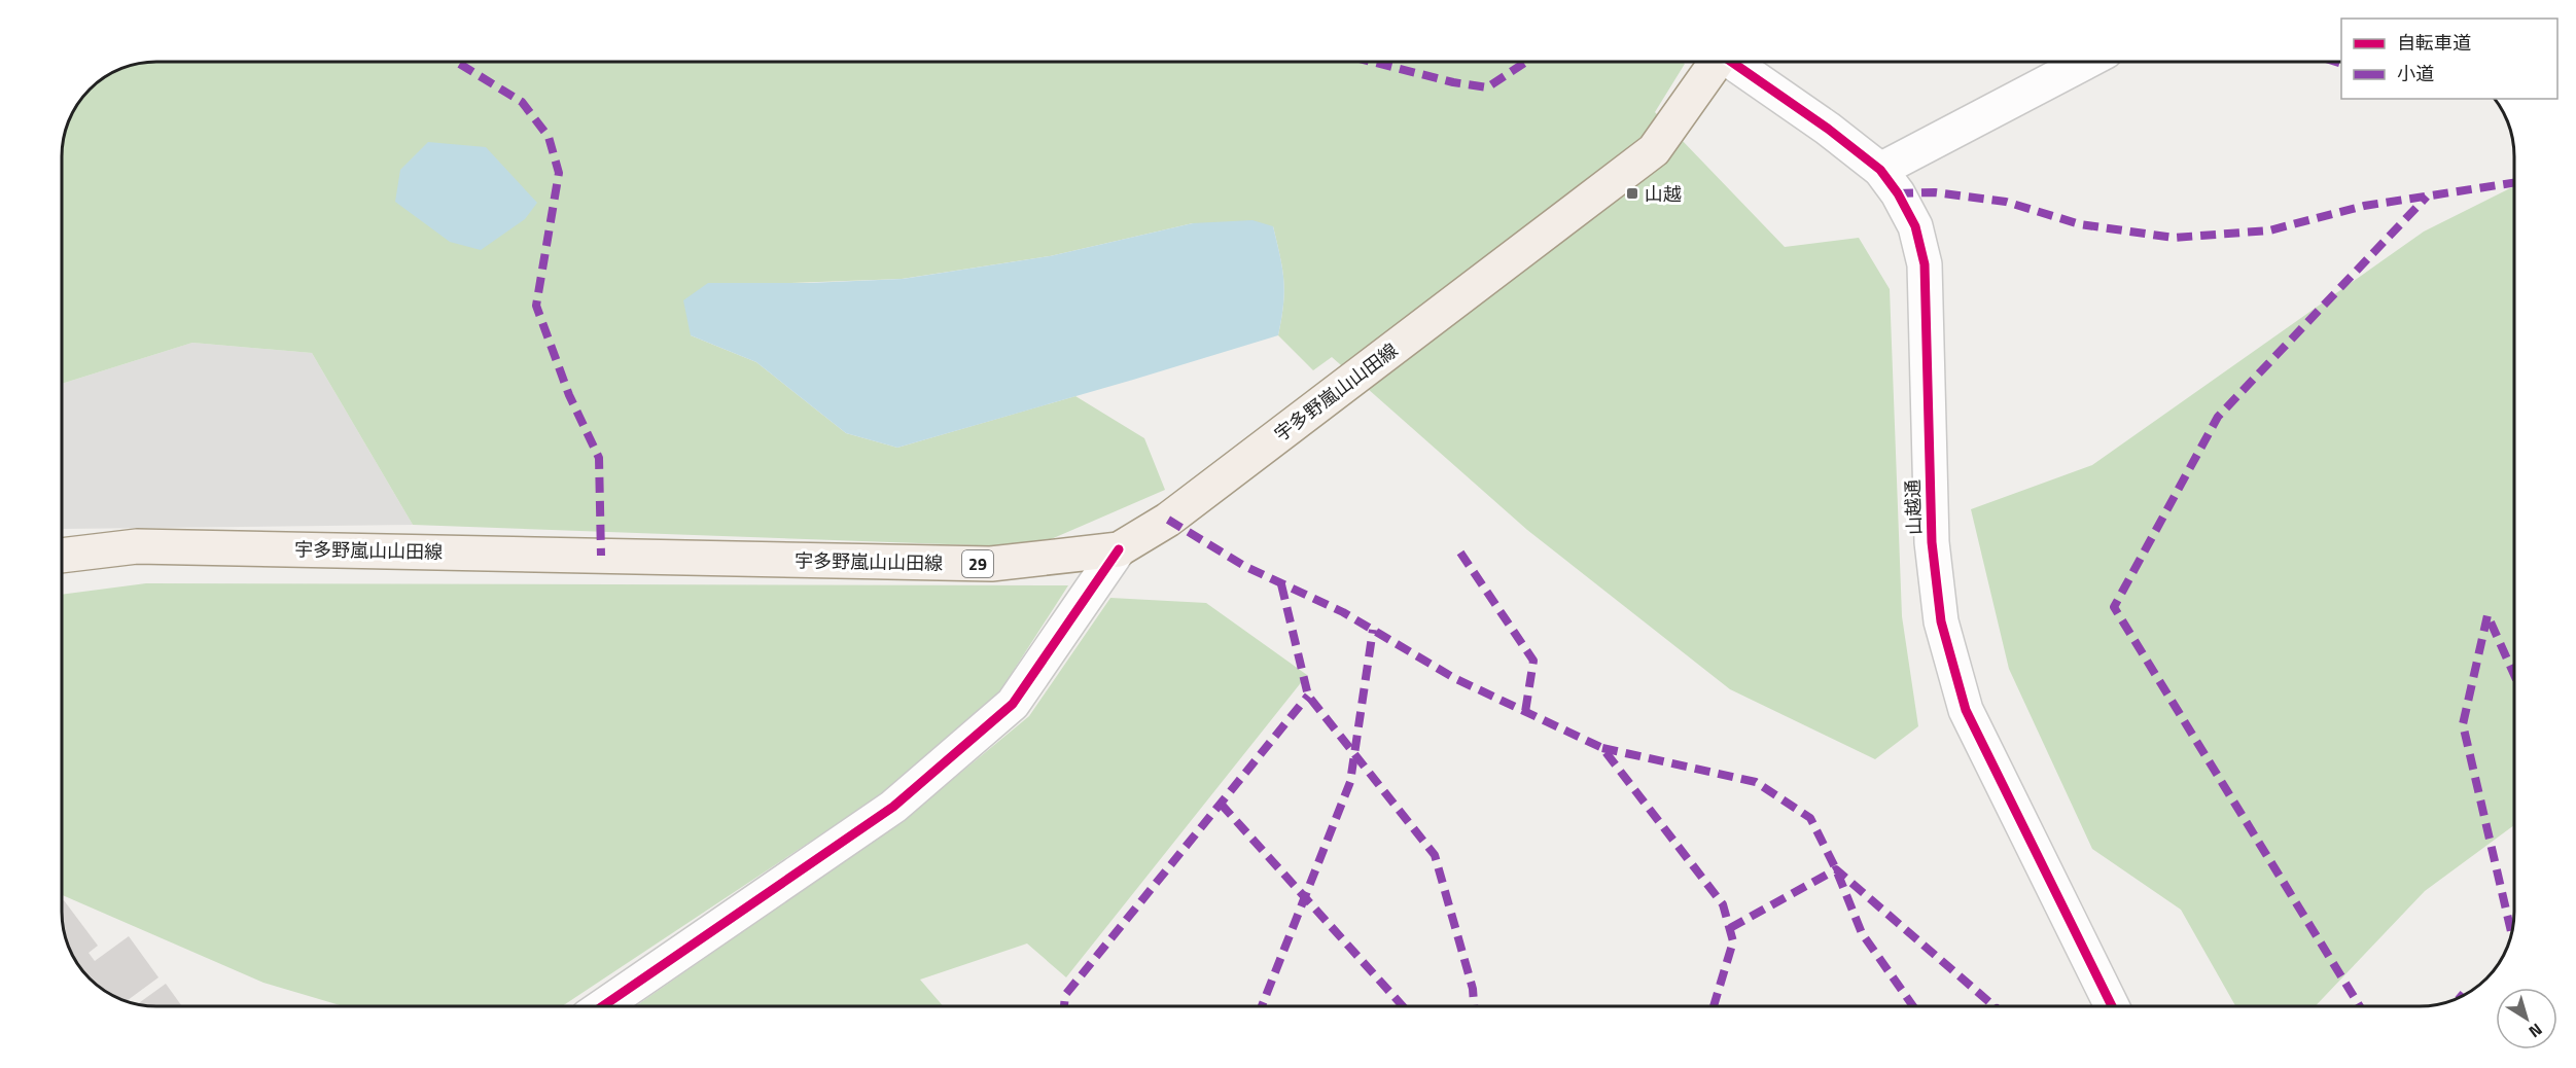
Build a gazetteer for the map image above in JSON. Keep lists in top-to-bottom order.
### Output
{
  "streets": {
    "main road": ["宇多野嵐山山田線", "29"],
    "street": ["山越通"]
  },
  "places": {
    "transit": ["山越"]
  },
  "legend": ["自転車道", "小道"],
  "north": "bottom right"
}
